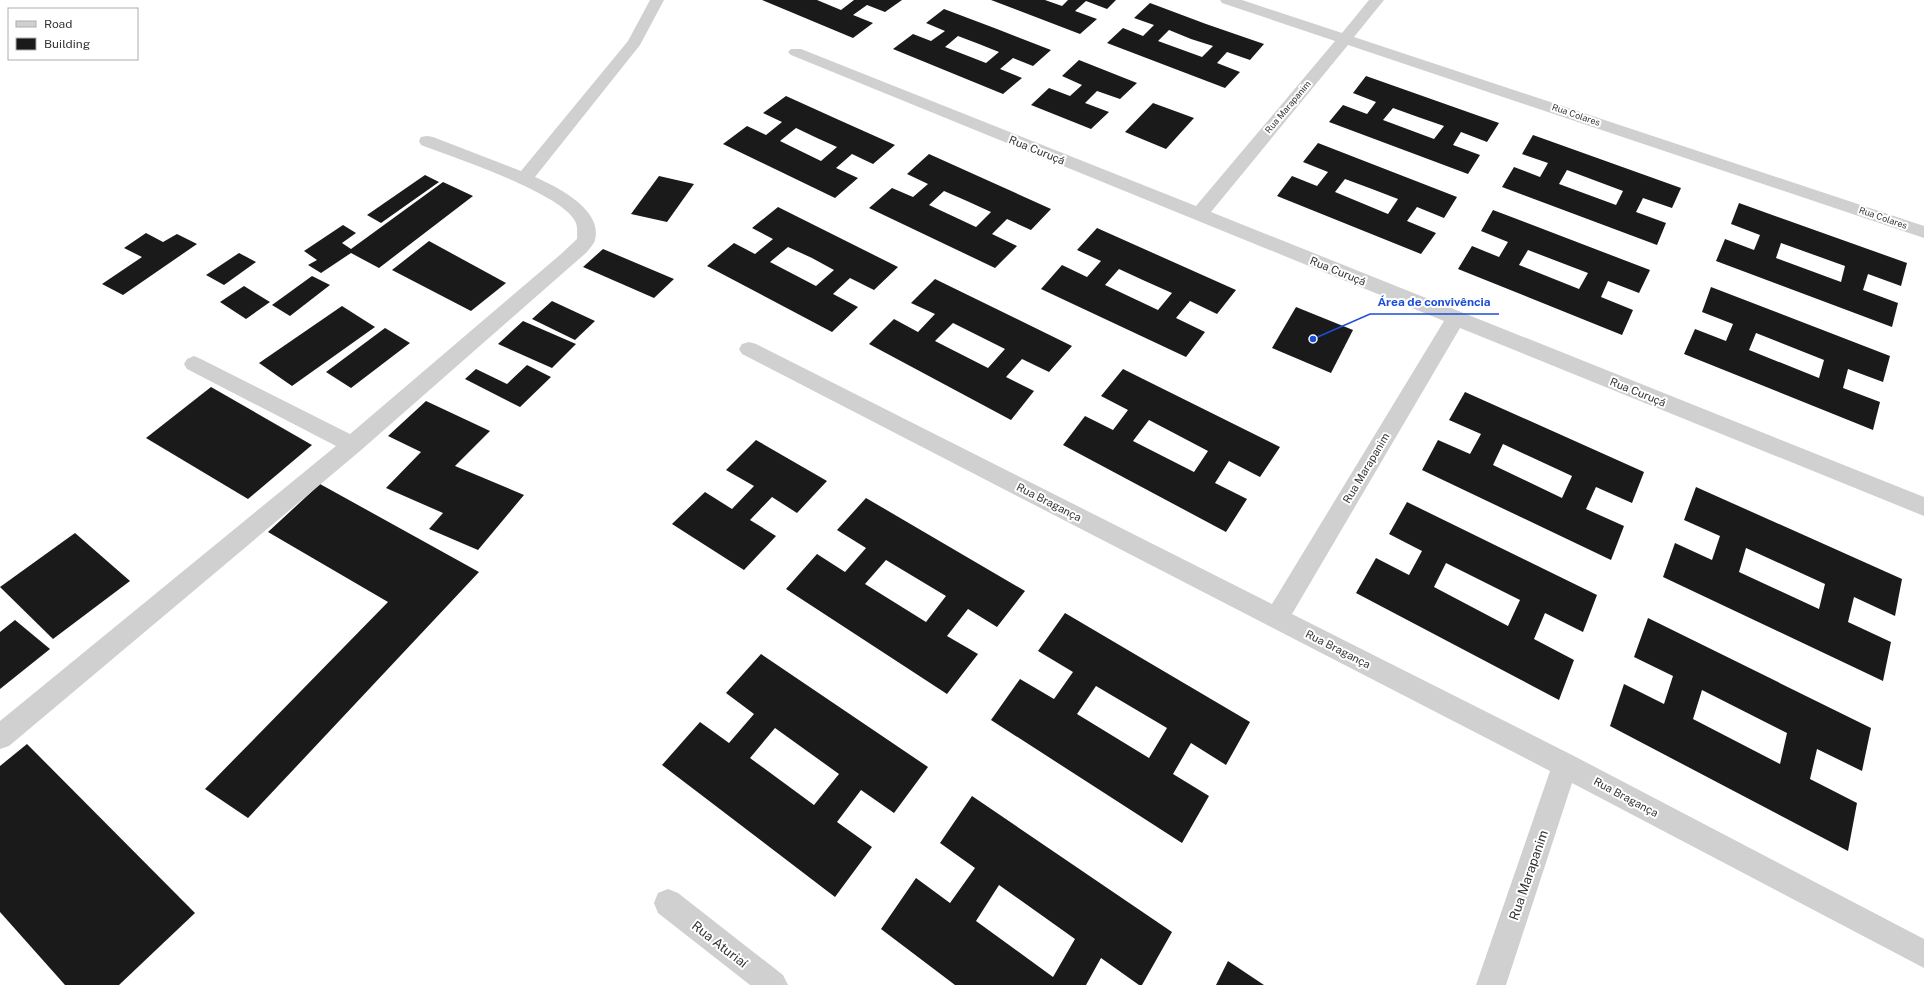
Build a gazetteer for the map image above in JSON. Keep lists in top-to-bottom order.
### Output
{
  "streets": {
    "street": [
      "Rua Marapanim",
      "Rua Colares",
      "Rua Curuçá",
      "Rua Bragança",
      "Rua Aturiaí"
    ]
  },
  "crossings": [
    ["Rua Marapanim", "Rua Colares"],
    ["Rua Marapanim", "Rua Curuçá"],
    ["Rua Marapanim", "Rua Bragança"]
  ],
  "places": ["Área de convivência"],
  "legend": ["Road", "Building"]
}
